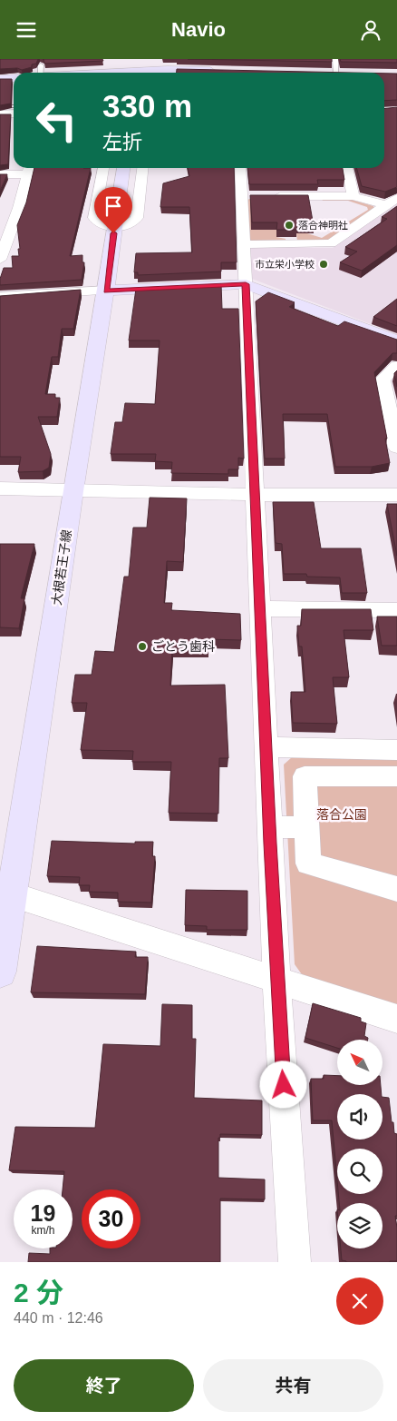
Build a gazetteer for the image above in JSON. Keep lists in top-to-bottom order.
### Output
{
  "streets": {
    "street": ["大根若王子線"]
  },
  "parks": ["落合公園"],
  "places": ["落合神明社", "市立栄小学校", "ごとう歯科"],
  "north": "top left",
  "page": {
    "header": "Navio",
    "turn": ["330 m", "左折"],
    "speed": "19 km/h",
    "limit": "30",
    "heading": ["2 分", "440 m · 12:46"],
    "buttons": ["終了", "共有"]
  }
}
